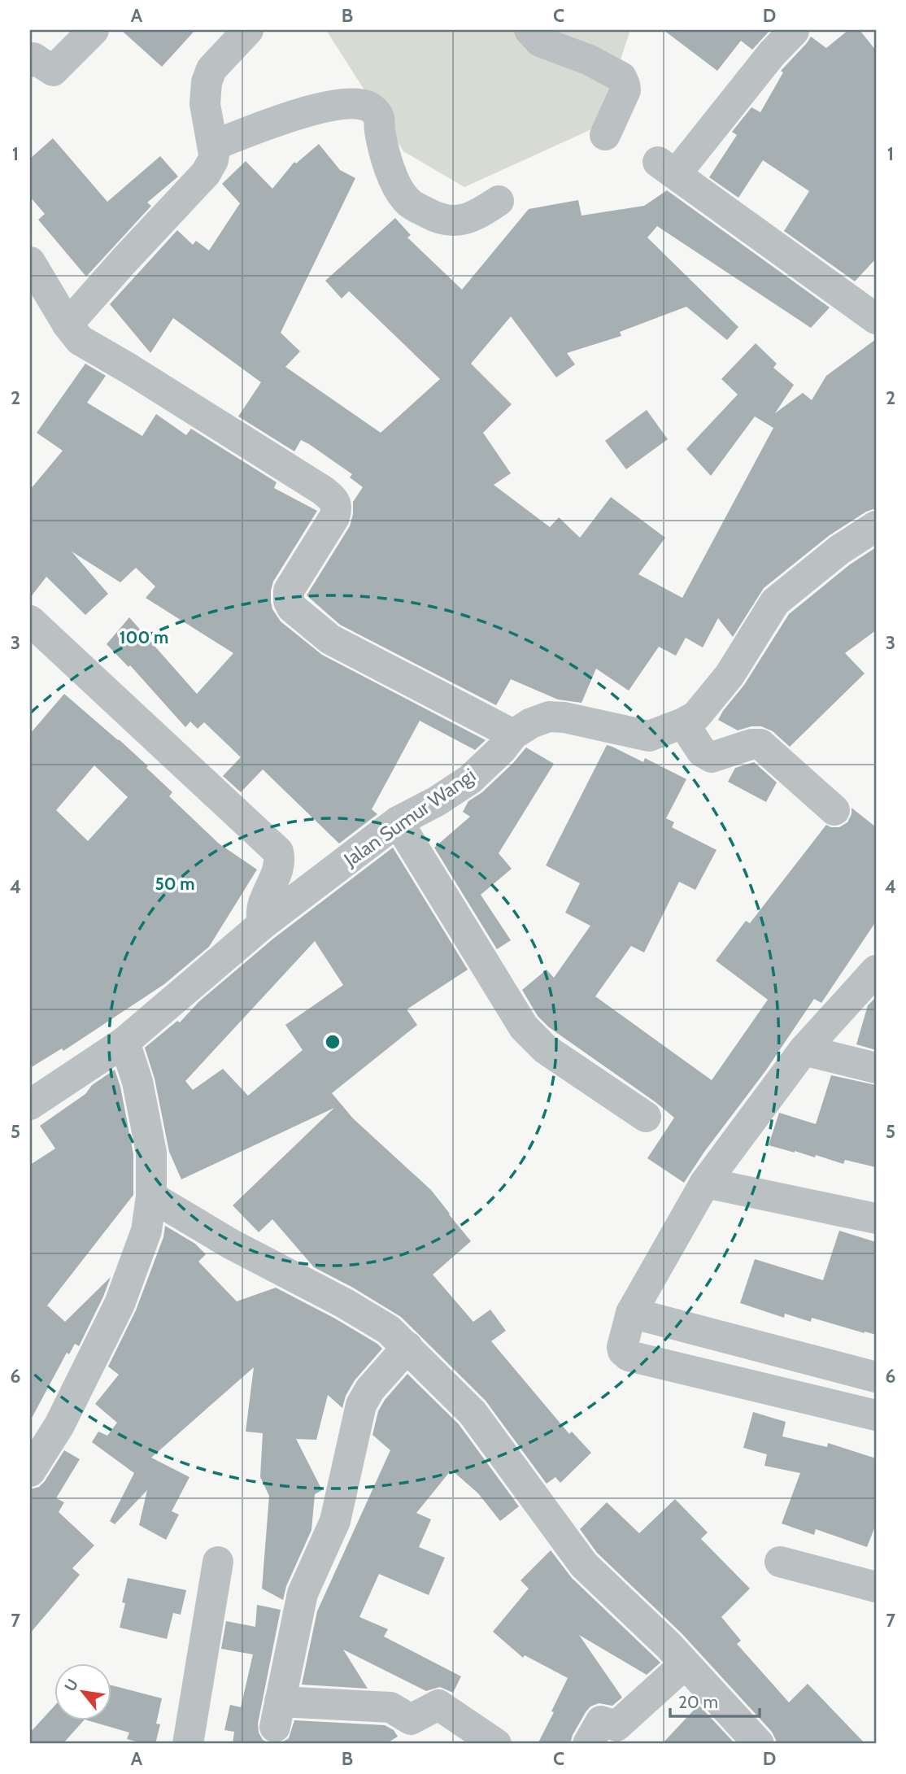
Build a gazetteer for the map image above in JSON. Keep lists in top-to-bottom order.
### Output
{
  "streets": {
    "street": ["Jalan Sumur Wangi"]
  },
  "scale_bar": "20 m",
  "north": "top left",
  "grid": {
    "columns": [
      "A",
      "B",
      "C",
      "D"
    ],
    "rows": [
      "1",
      "2",
      "3",
      "4",
      "5",
      "6",
      "7"
    ]
  },
  "rings": ["100 m", "50 m"]
}
